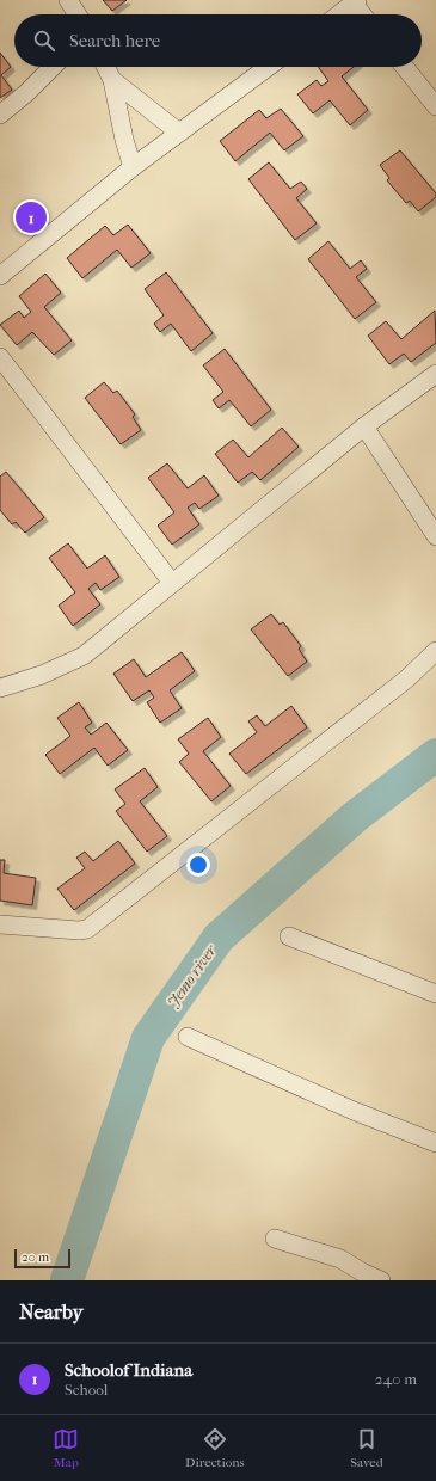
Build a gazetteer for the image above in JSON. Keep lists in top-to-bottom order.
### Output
{
  "water": ["Jemo river"],
  "scale_bar": "20 m",
  "page": {
    "search": "Search here",
    "pins": "1",
    "scale": "20 m",
    "heading": "Nearby",
    "list": [
      {
        "mark": "1",
        "name": "Schoolof Indiana",
        "note": "School",
        "value": "240 m"
      }
    ],
    "nav": ["Map", "Directions", "Saved"]
  }
}
